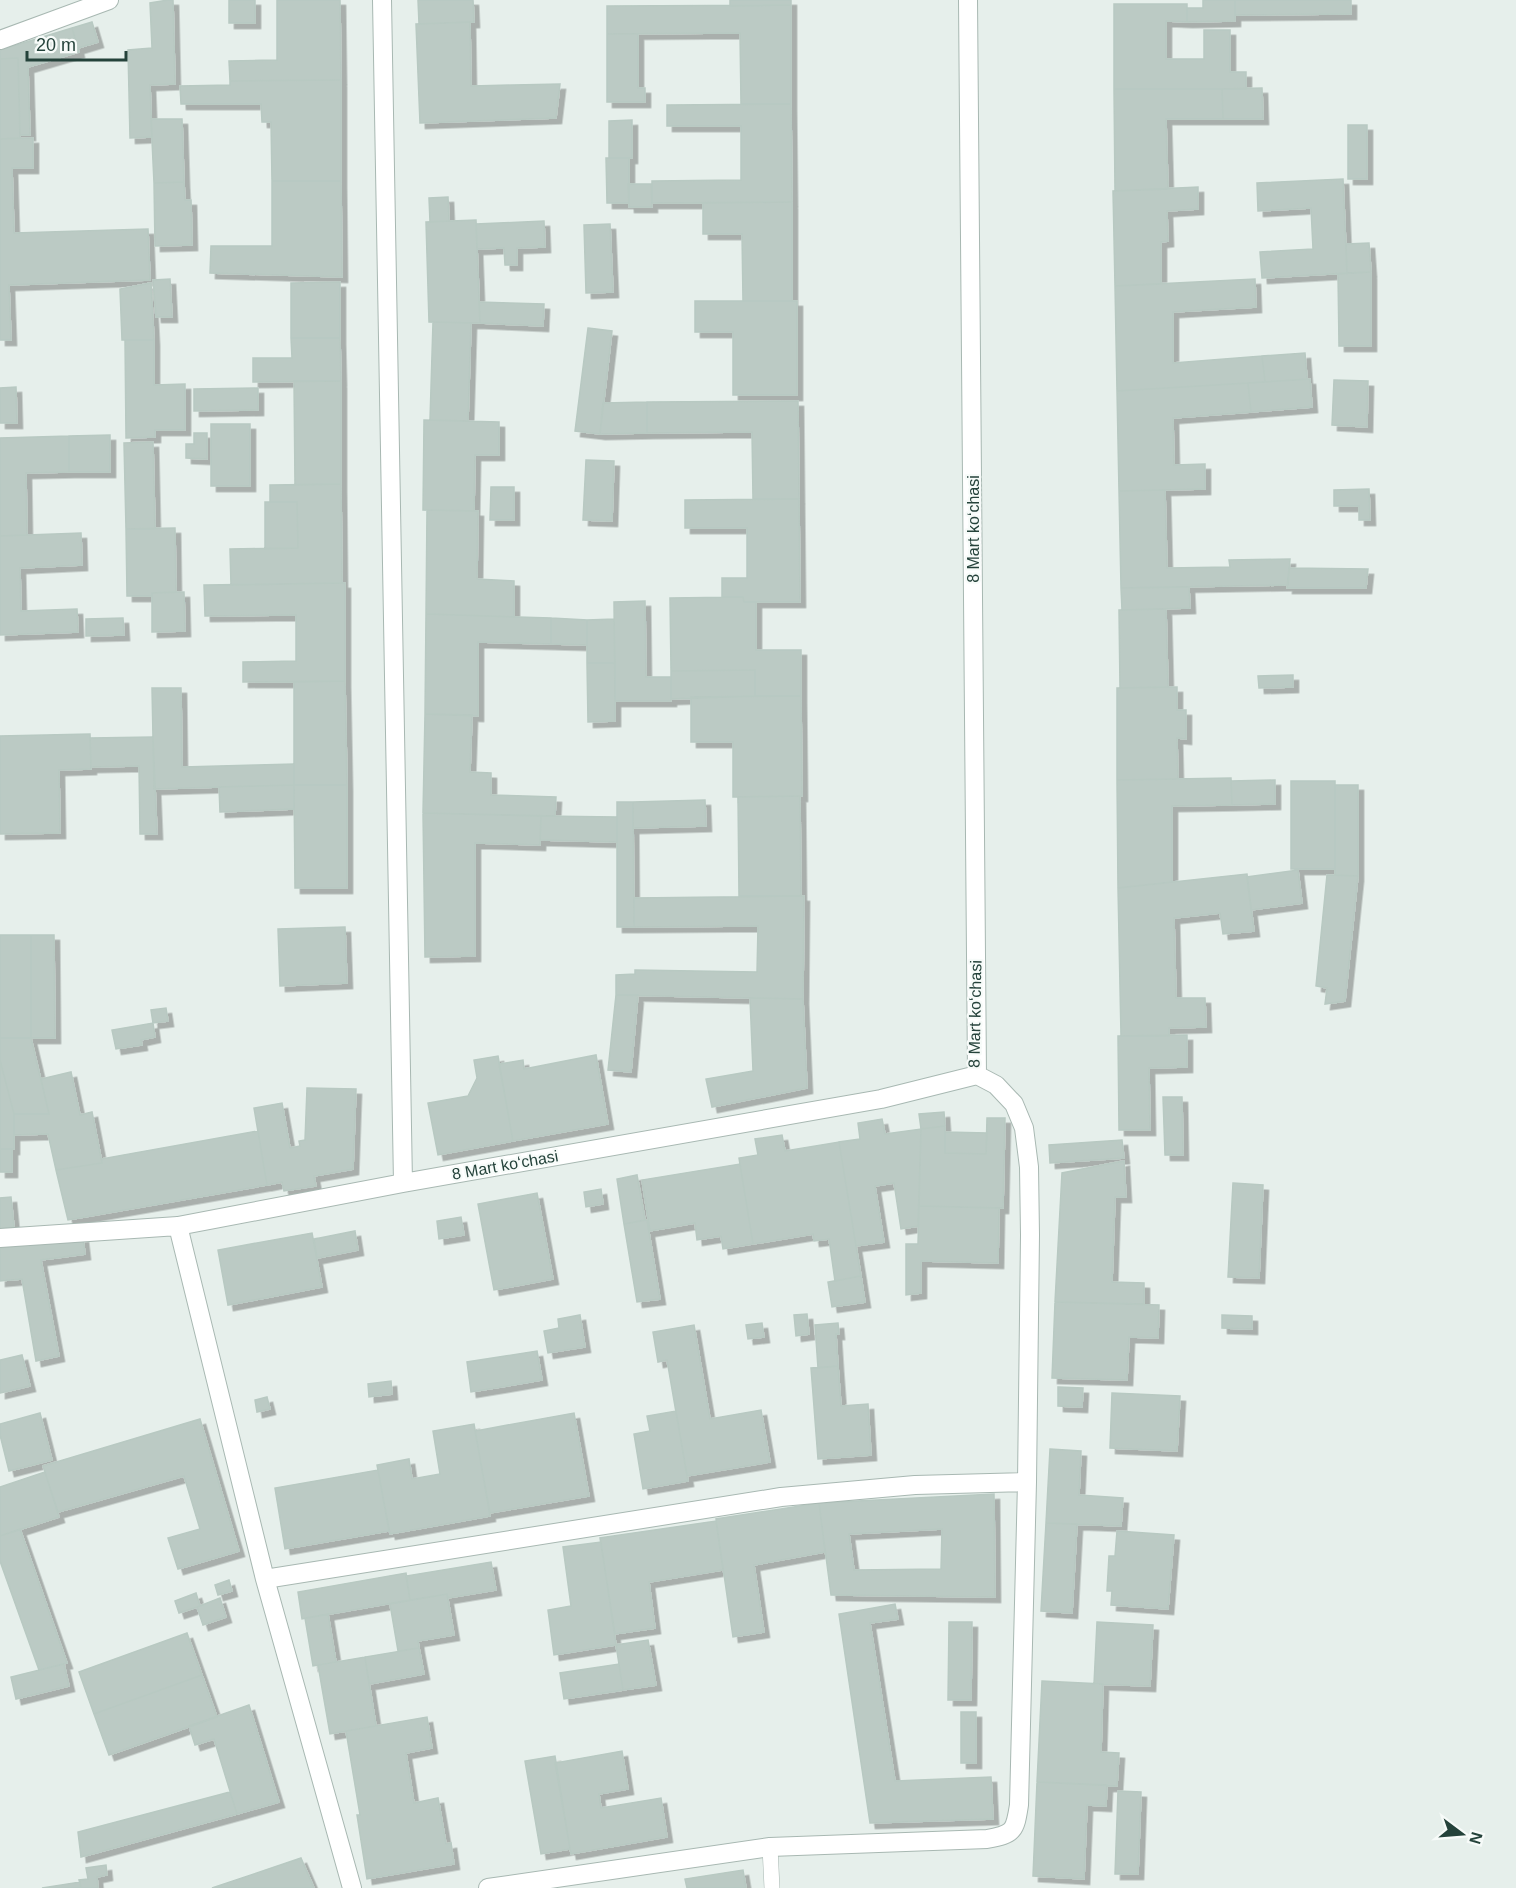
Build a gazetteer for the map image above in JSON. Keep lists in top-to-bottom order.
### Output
{
  "streets": {
    "street": ["8 Mart koʻchasi"]
  },
  "scale_bar": "20 m",
  "north": "right"
}
